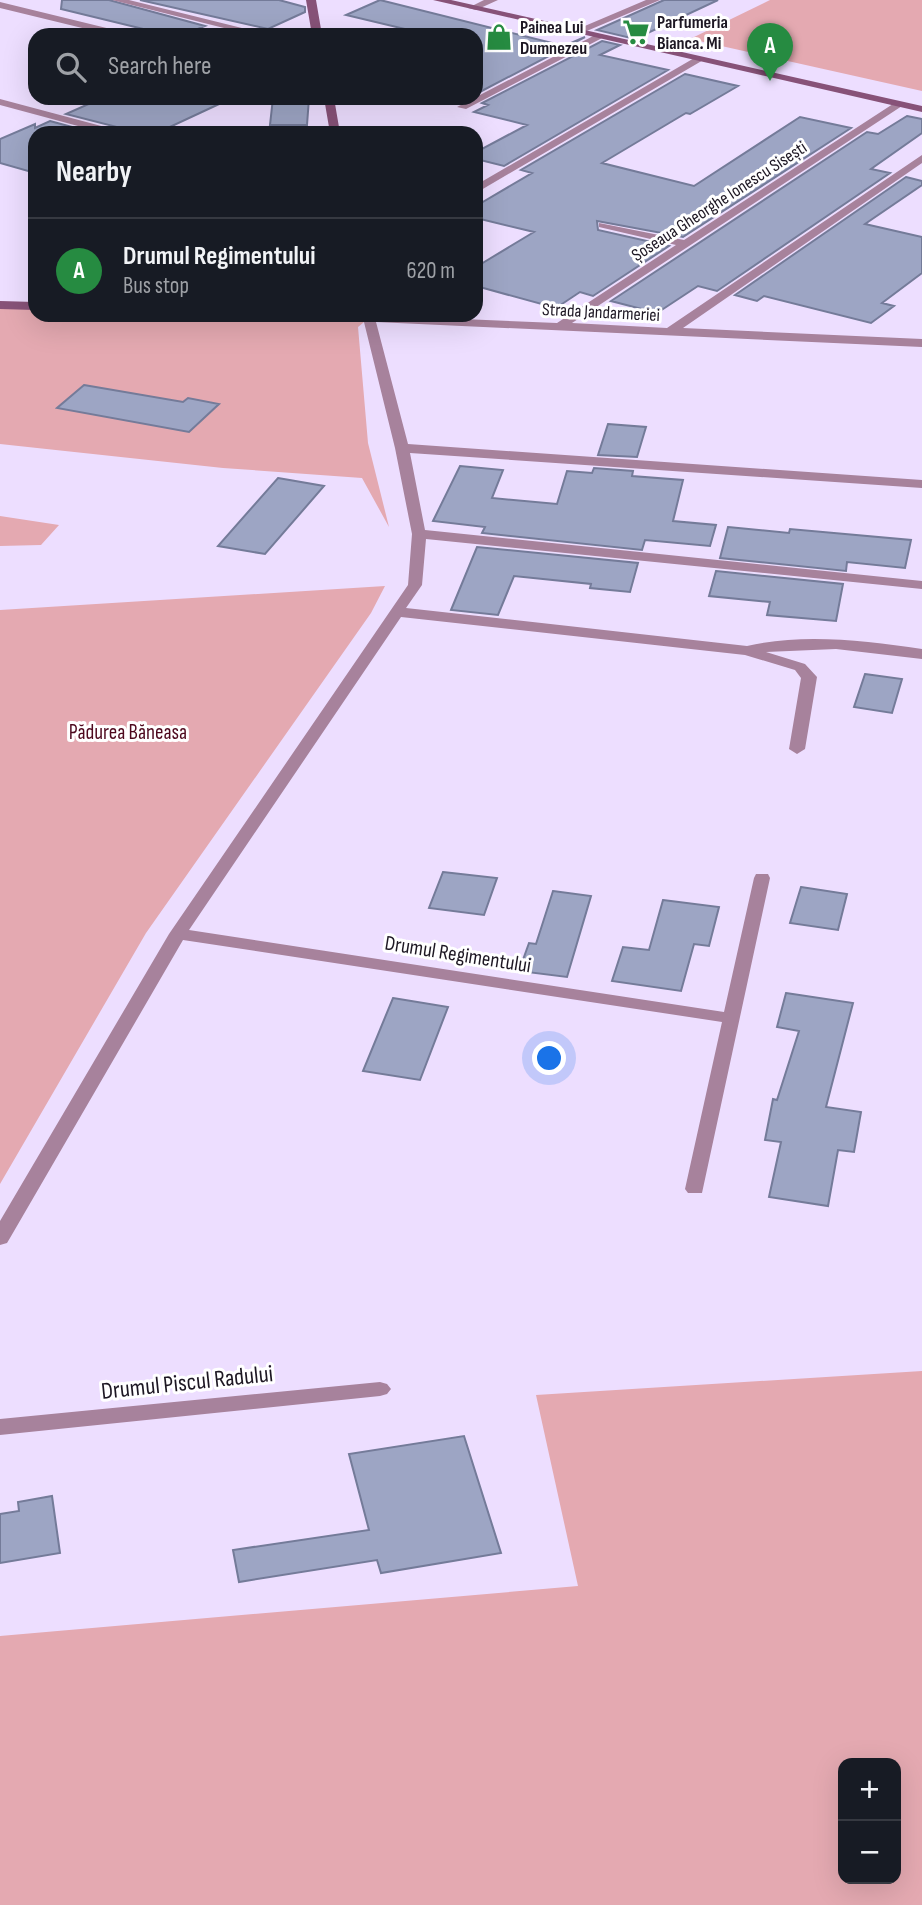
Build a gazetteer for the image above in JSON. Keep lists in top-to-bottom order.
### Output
{
  "streets": {
    "street": [
      "Șoseaua Gheorghe Ionescu Sisești",
      "Strada Jandarmeriei",
      "Drumul Regimentului",
      "Drumul Piscul Radului"
    ]
  },
  "crossings": [
    ["Șoseaua Gheorghe Ionescu Sisești", "Strada Jandarmeriei"]
  ],
  "parks": ["Pădurea Băneasa"],
  "places": {
    "supermarket": ["Parfumeria Bianca. Mi"],
    "shop": ["Painea Lui Dumnezeu"]
  },
  "page": {
    "pins": "A",
    "search": "Search here",
    "heading": "Nearby",
    "list": [
      {
        "mark": "A",
        "name": "Drumul Regimentului",
        "note": "Bus stop",
        "value": "620 m"
      }
    ],
    "map_buttons": ["+", "−"]
  }
}
